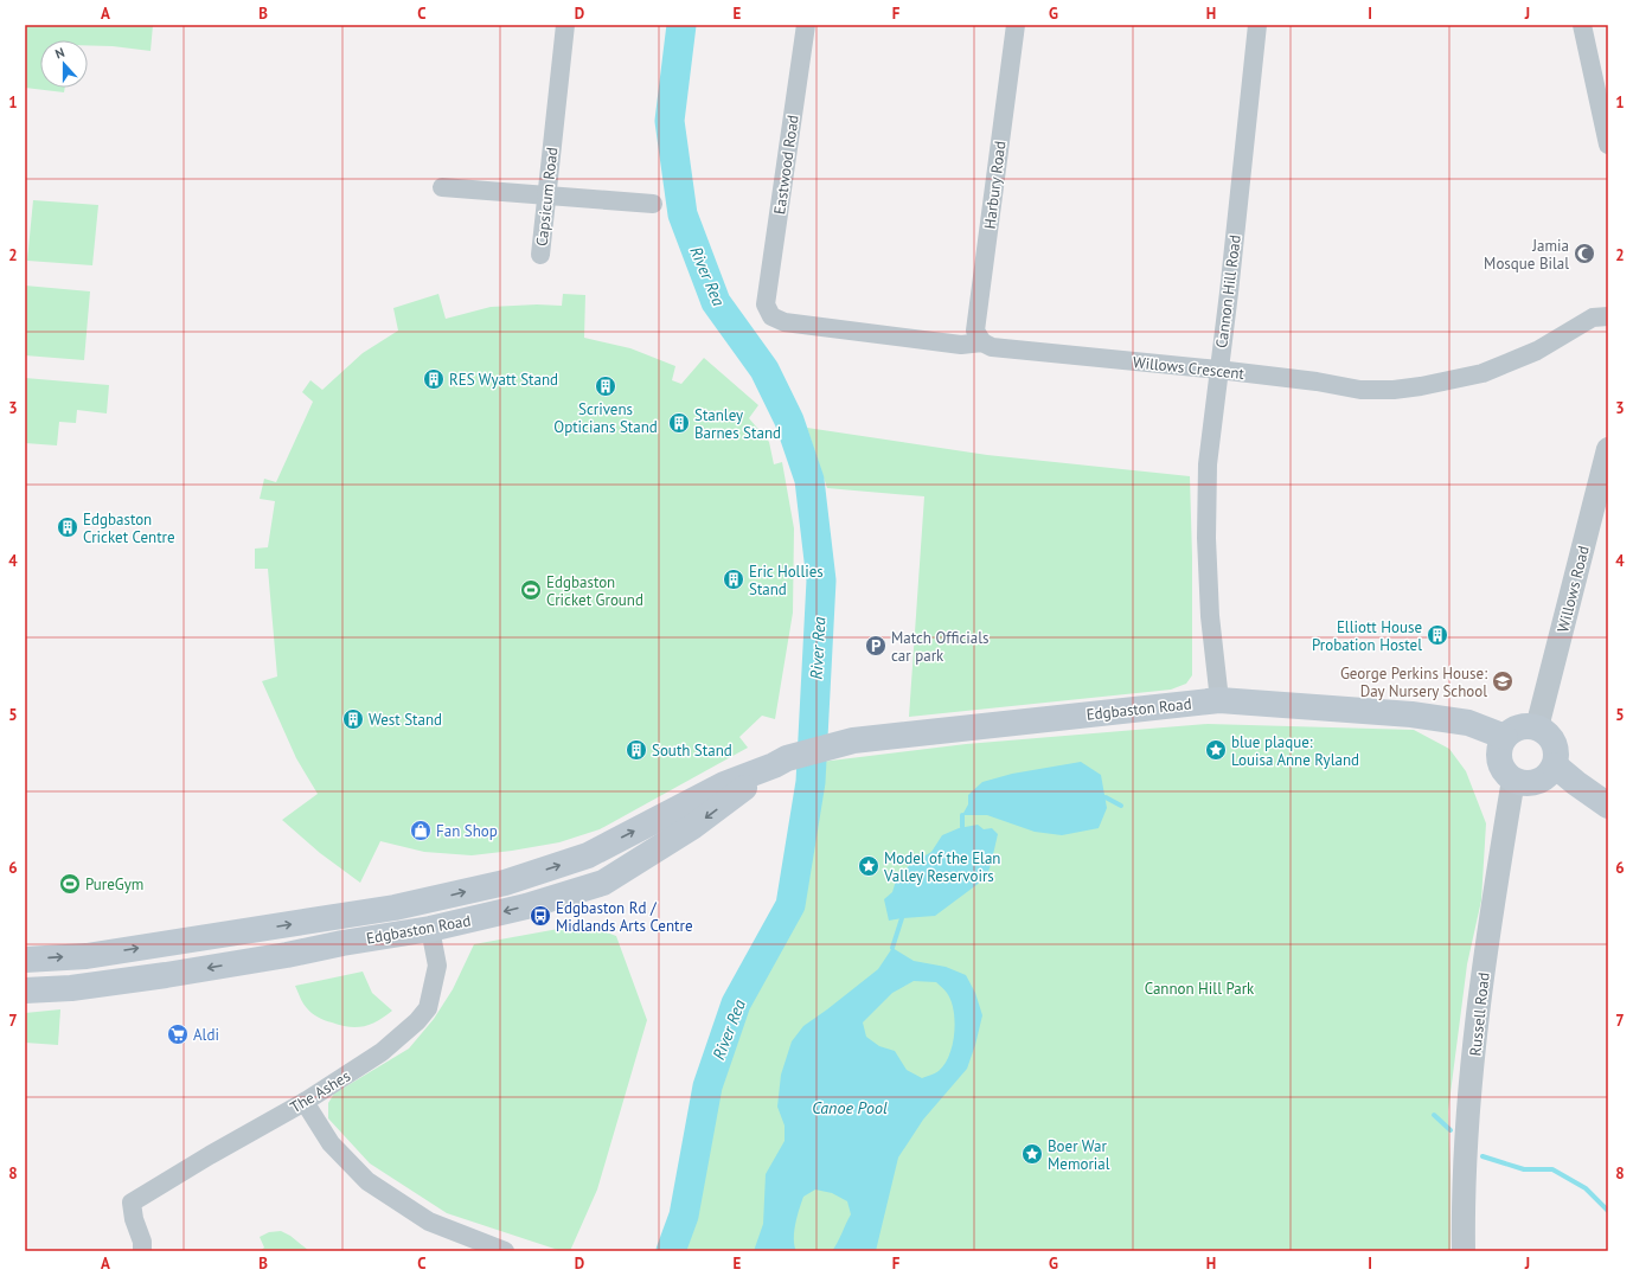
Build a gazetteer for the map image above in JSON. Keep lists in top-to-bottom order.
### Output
{
  "streets": {
    "main road": ["Edgbaston Road"],
    "street": [
      "Eastwood Road",
      "Harbury Road",
      "Capsicum Road",
      "Cannon Hill Road",
      "Willows Crescent",
      "Willows Road",
      "Russell Road",
      "The Ashes"
    ]
  },
  "crossings": [
    ["Eastwood Road", "Willows Crescent"],
    ["Harbury Road", "Willows Crescent"],
    ["Cannon Hill Road", "Willows Crescent"],
    ["Cannon Hill Road", "Edgbaston Road"],
    ["Willows Road", "Edgbaston Road"],
    ["Willows Road", "Russell Road"],
    ["Edgbaston Road", "Russell Road"],
    ["Edgbaston Road", "The Ashes"]
  ],
  "water": ["River Rea", "Canoe Pool"],
  "parks": ["Cannon Hill Park"],
  "places": {
    "mosque": ["Jamia Mosque Bilal"],
    "building": [
      "RES Wyatt Stand",
      "Scrivens Opticians Stand",
      "Stanley Barnes Stand",
      "Edgbaston Cricket Centre",
      "Eric Hollies Stand",
      "Elliott House Probation Hostel",
      "West Stand",
      "South Stand"
    ],
    "sports": ["Edgbaston Cricket Ground", "PureGym"],
    "parking": ["Match Officials car park"],
    "school or university": ["George Perkins House: Day Nursery School"],
    "place": ["blue plaque: Louisa Anne Ryland", "Model of the Elan Valley Reservoirs", "Boer War Memorial"],
    "shop": ["Fan Shop"],
    "bus stop": ["Edgbaston Rd / Midlands Arts Centre"],
    "supermarket": ["Aldi"]
  },
  "north": "top",
  "grid": {
    "columns": [
      "A",
      "B",
      "C",
      "D",
      "E",
      "F",
      "G",
      "H",
      "I",
      "J"
    ],
    "rows": [
      "1",
      "2",
      "3",
      "4",
      "5",
      "6",
      "7",
      "8"
    ]
  }
}
